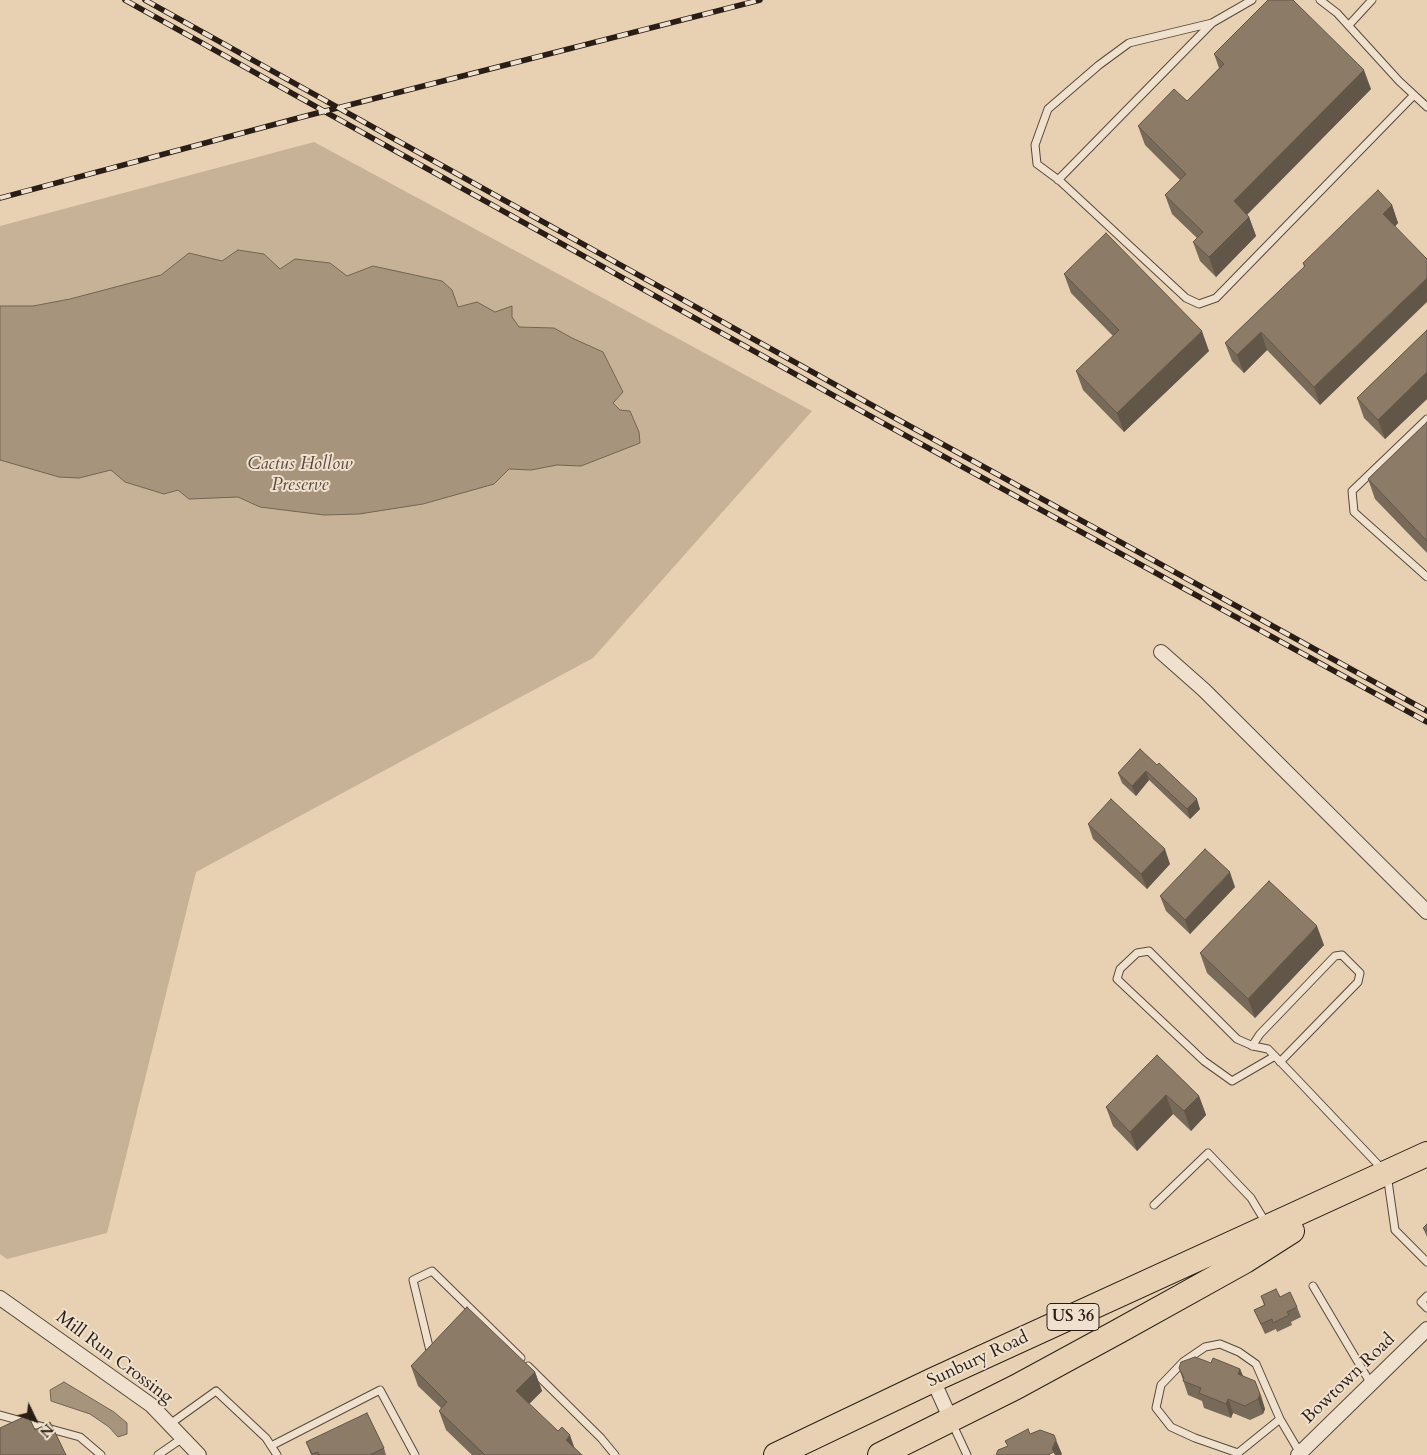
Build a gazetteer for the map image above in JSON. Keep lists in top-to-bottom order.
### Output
{
  "streets": {
    "highway": ["US 36", "Sunbury Road"],
    "street": ["Mill Run Crossing", "Bowtown Road"]
  },
  "parks": ["Cactus Hollow Preserve"],
  "north": "bottom right"
}
